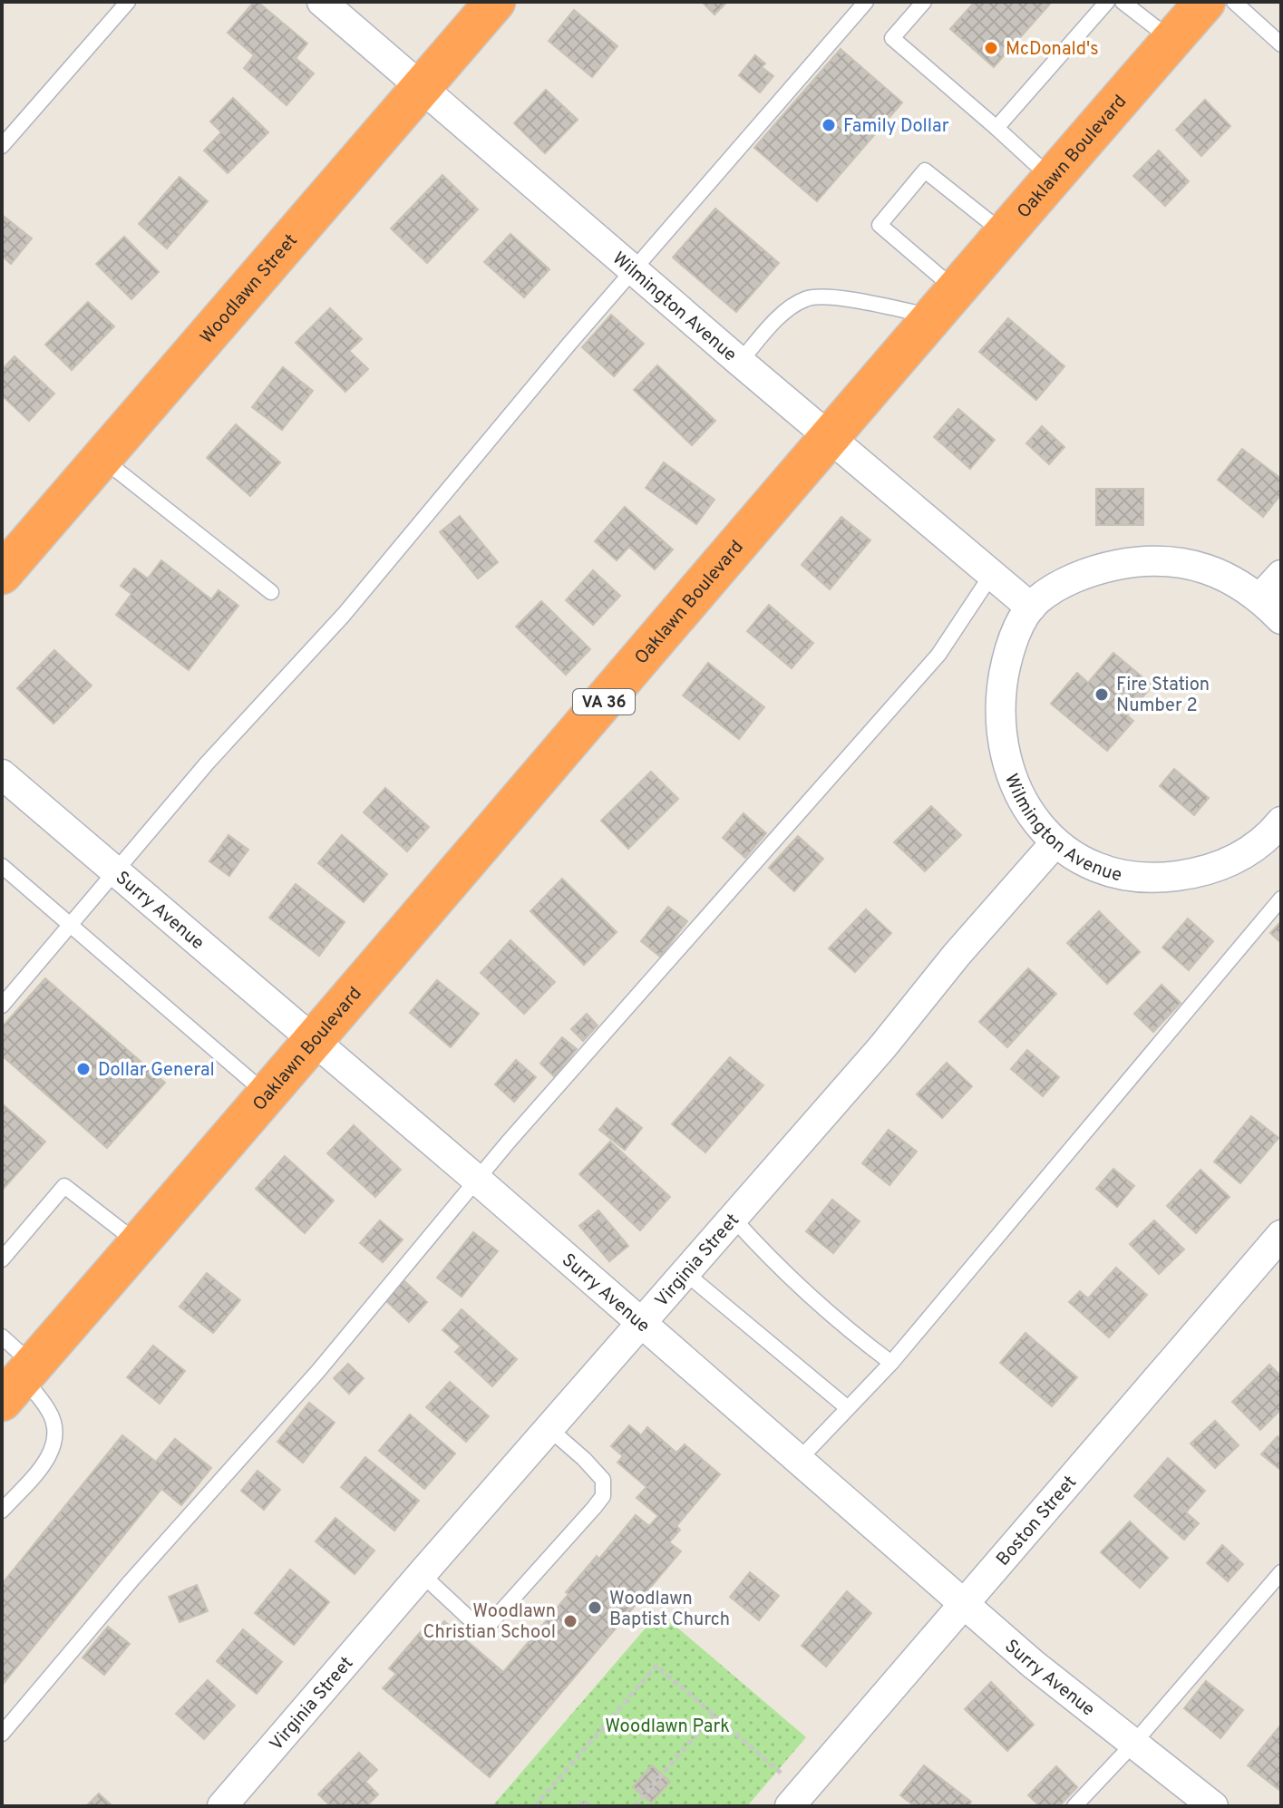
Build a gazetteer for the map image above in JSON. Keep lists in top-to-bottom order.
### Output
{
  "streets": {
    "highway": ["Oaklawn Boulevard", "Woodlawn Street", "VA 36"],
    "street": [
      "Wilmington Avenue",
      "Surry Avenue",
      "Virginia Street",
      "Boston Street"
    ]
  },
  "crossings": [
    ["Oaklawn Boulevard", "Wilmington Avenue"],
    ["Oaklawn Boulevard", "Surry Avenue"],
    ["Woodlawn Street", "Wilmington Avenue"],
    ["Wilmington Avenue", "Virginia Street"],
    ["Surry Avenue", "Virginia Street"],
    ["Surry Avenue", "Boston Street"]
  ],
  "parks": ["Woodlawn Park"],
  "places": [
    "McDonald's",
    "Family Dollar",
    "Fire Station Number 2",
    "Dollar General",
    "Woodlawn Baptist Church",
    "Woodlawn Christian School"
  ]
}
